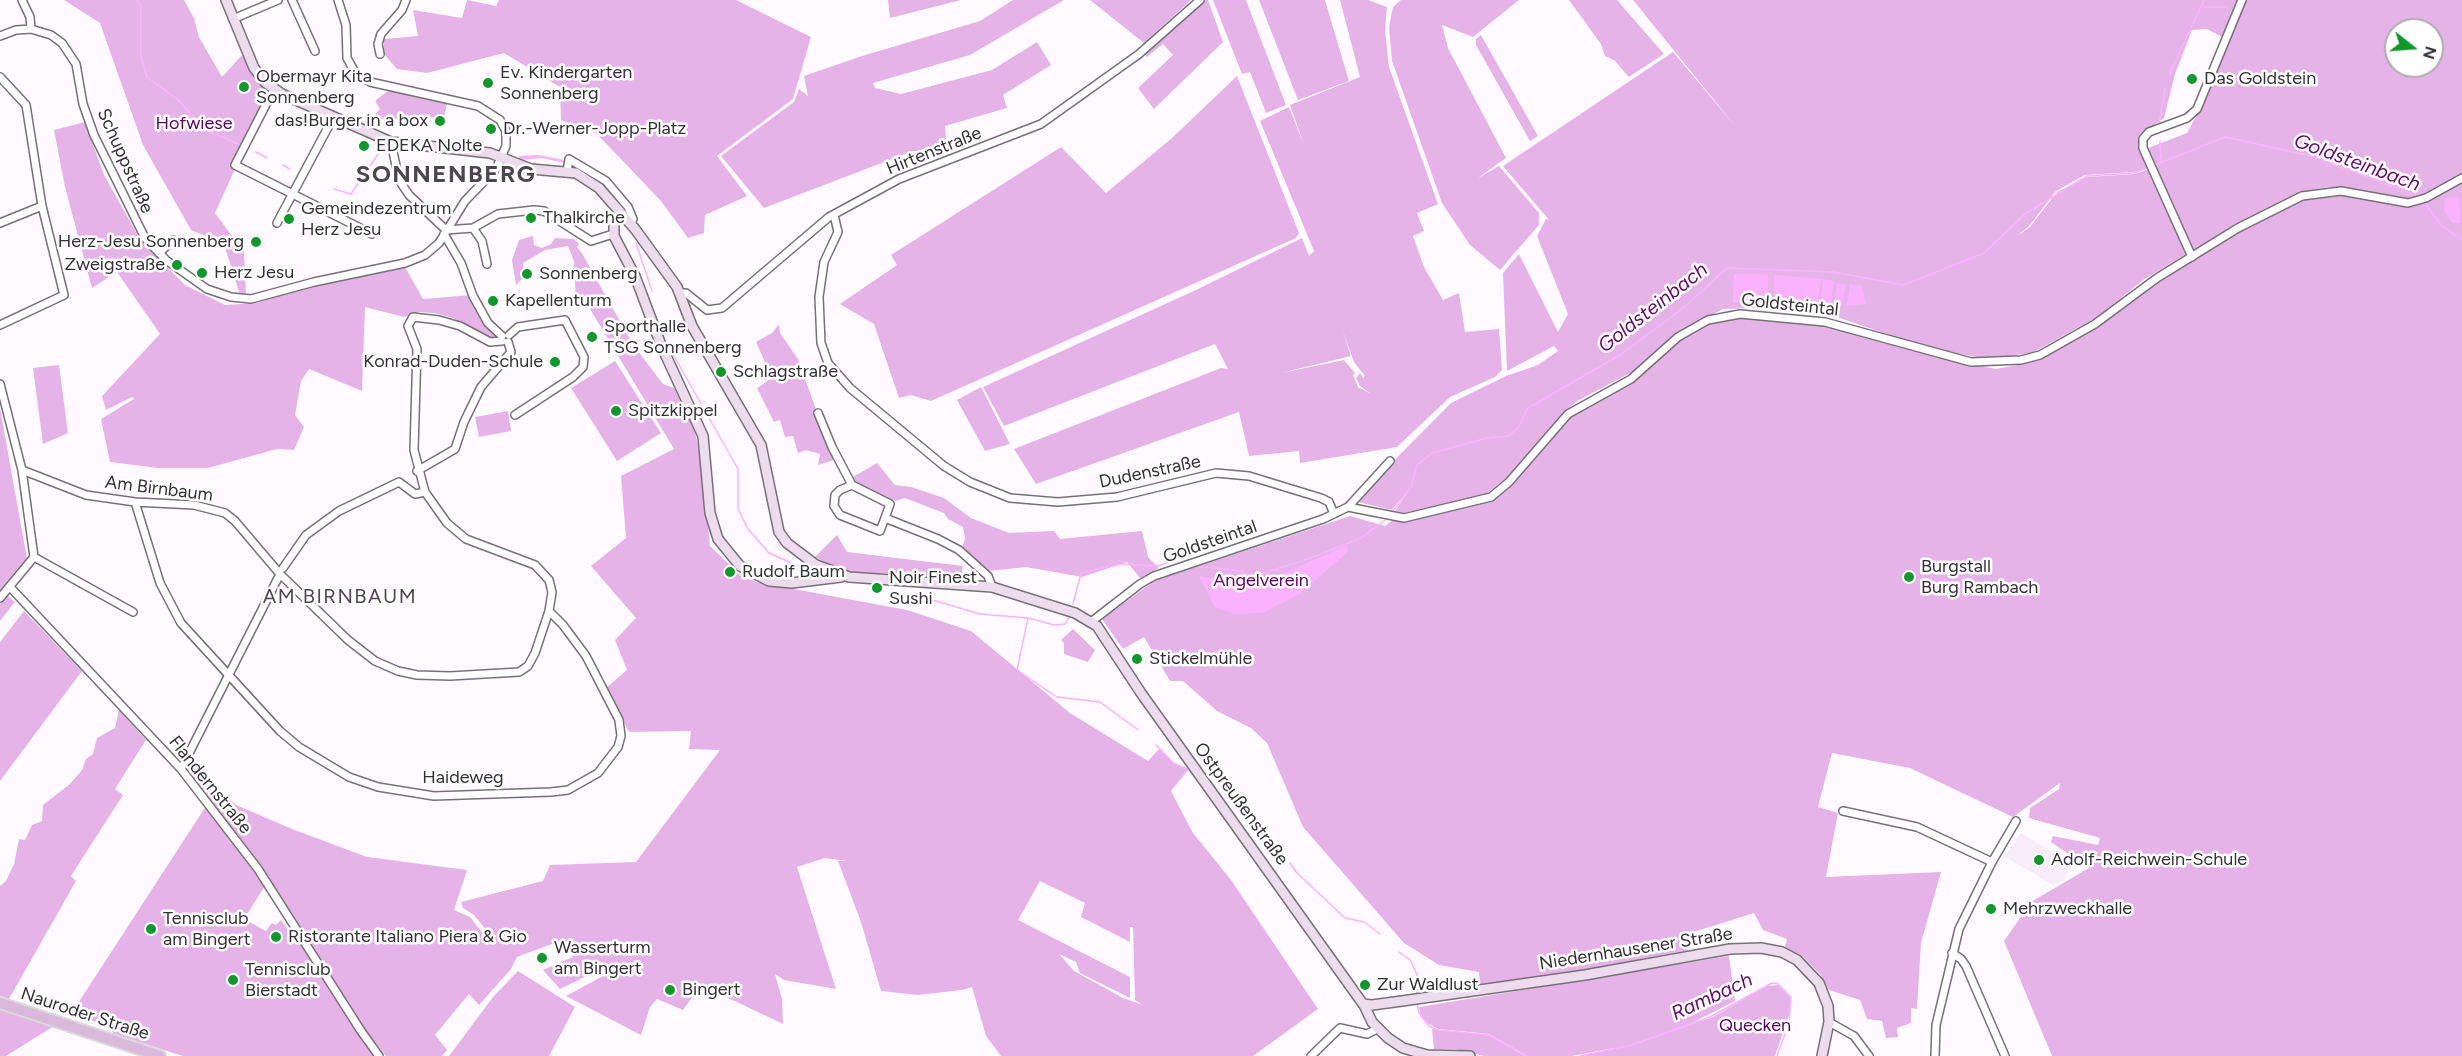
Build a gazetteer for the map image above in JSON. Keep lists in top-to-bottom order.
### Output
{
  "streets": {
    "main road": ["Ostpreußenstraße", "Niedernhausener Straße", "Nauroder Straße"],
    "street": [
      "Hirtenstraße",
      "Schuppstraße",
      "Goldsteintal",
      "Dudenstraße",
      "Am Birnbaum",
      "Haideweg",
      "Flandernstraße"
    ]
  },
  "crossings": [
    ["Hirtenstraße", "Dudenstraße"],
    ["Goldsteintal", "Dudenstraße"],
    ["Goldsteintal", "Ostpreußenstraße"],
    ["Am Birnbaum", "Haideweg"],
    ["Ostpreußenstraße", "Niedernhausener Straße"]
  ],
  "districts": ["SONNENBERG", "AM BIRNBAUM"],
  "water": ["Goldsteinbach", "Rambach"],
  "parks": ["Hofwiese", "Angelverein", "Quecken"],
  "places": [
    "Das Goldstein",
    "Ev. Kindergarten Sonnenberg",
    "Obermayr Kita Sonnenberg",
    "das!Burger in a box",
    "Dr.-Werner-Jopp-Platz",
    "EDEKA Nolte",
    "Thalkirche",
    "Gemeindezentrum Herz Jesu",
    "Herz-Jesu Sonnenberg",
    "Zweigstraße",
    "Herz Jesu",
    "Sonnenberg",
    "Kapellenturm",
    "Sporthalle TSG Sonnenberg",
    "Konrad-Duden-Schule",
    "Schlagstraße",
    "Spitzkippel",
    "Rudolf Baum",
    "Burgstall Burg Rambach",
    "Noir Finest Sushi",
    "Stickelmühle",
    "Adolf-Reichwein-Schule",
    "Mehrzweckhalle",
    "Tennisclub am Bingert",
    "Ristorante Italiano Piera & Gio",
    "Wasserturm am Bingert",
    "Tennisclub Bierstadt",
    "Zur Waldlust",
    "Bingert"
  ],
  "north": "right"
}
